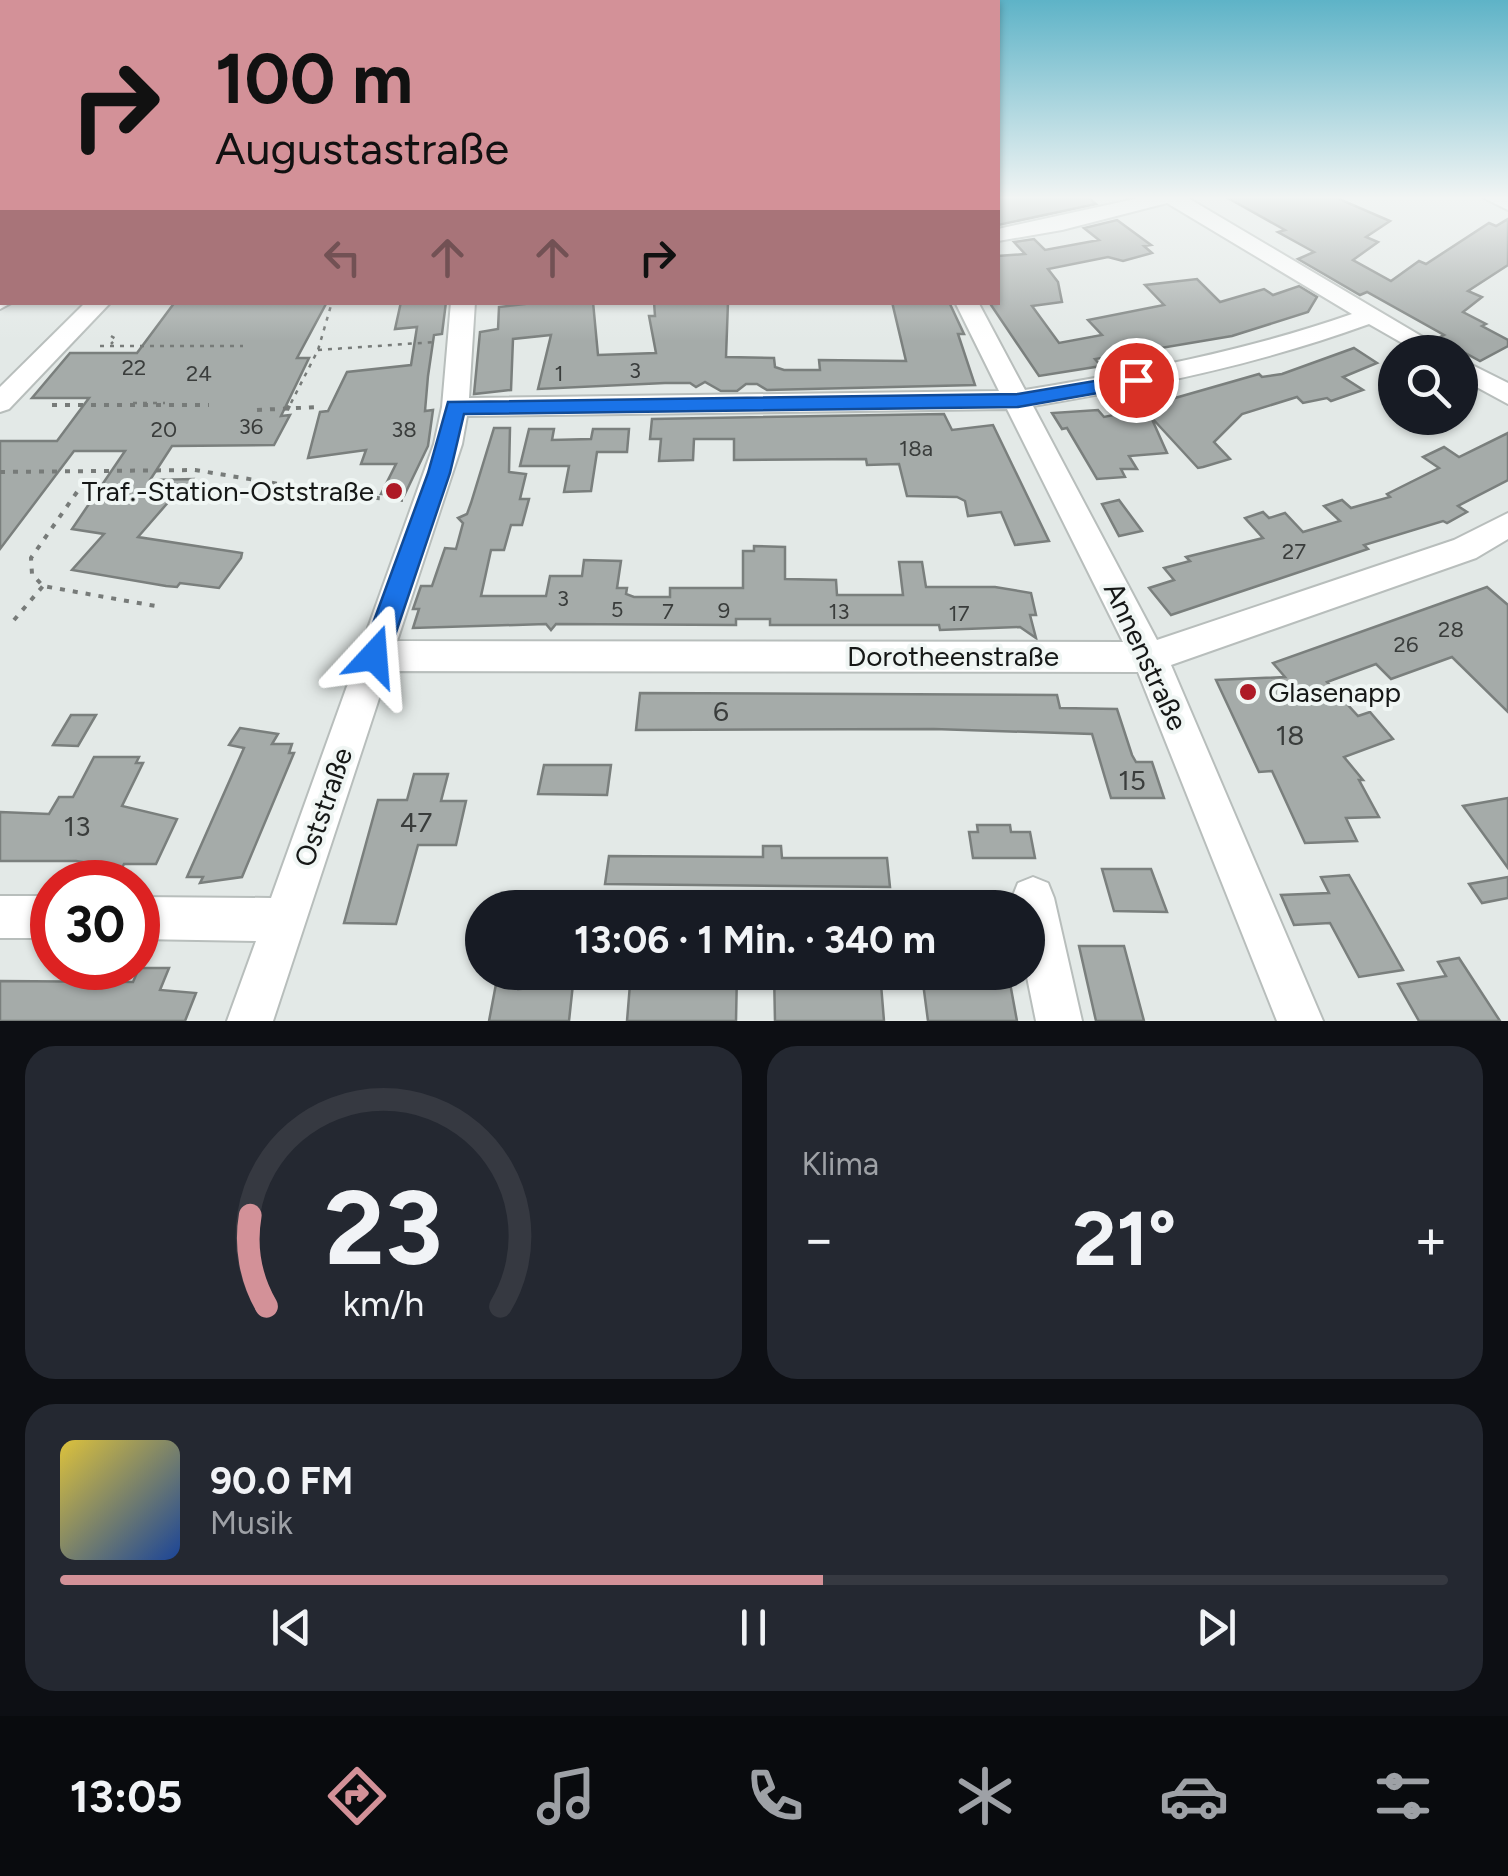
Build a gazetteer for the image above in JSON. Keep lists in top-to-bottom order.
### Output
{
  "streets": {
    "street": ["Dorotheenstraße", "Annenstraße", "Oststraße"]
  },
  "crossings": [
    ["Dorotheenstraße", "Annenstraße"],
    ["Dorotheenstraße", "Oststraße"]
  ],
  "places": ["Traf.-Station-Oststraße", "Glasenapp"],
  "house_numbers": [
    "22",
    "3",
    "24",
    "1",
    "36",
    "20",
    "38",
    "18a",
    "27",
    "3",
    "5",
    "9",
    "7",
    "13",
    "17",
    "28",
    "26",
    "6",
    "18",
    "15",
    "47",
    "13"
  ],
  "page": {
    "turn": ["100 m", "Augustastraße"],
    "limit": "30",
    "trip": "13:06 · 1 Min. · 340 m",
    "tile": "Klima",
    "heat": ["−", "21°", "+"],
    "song": ["90.0 FM", "Musik"],
    "tabs": "13:05",
    "gauge": ["23", "km/h"]
  }
}
